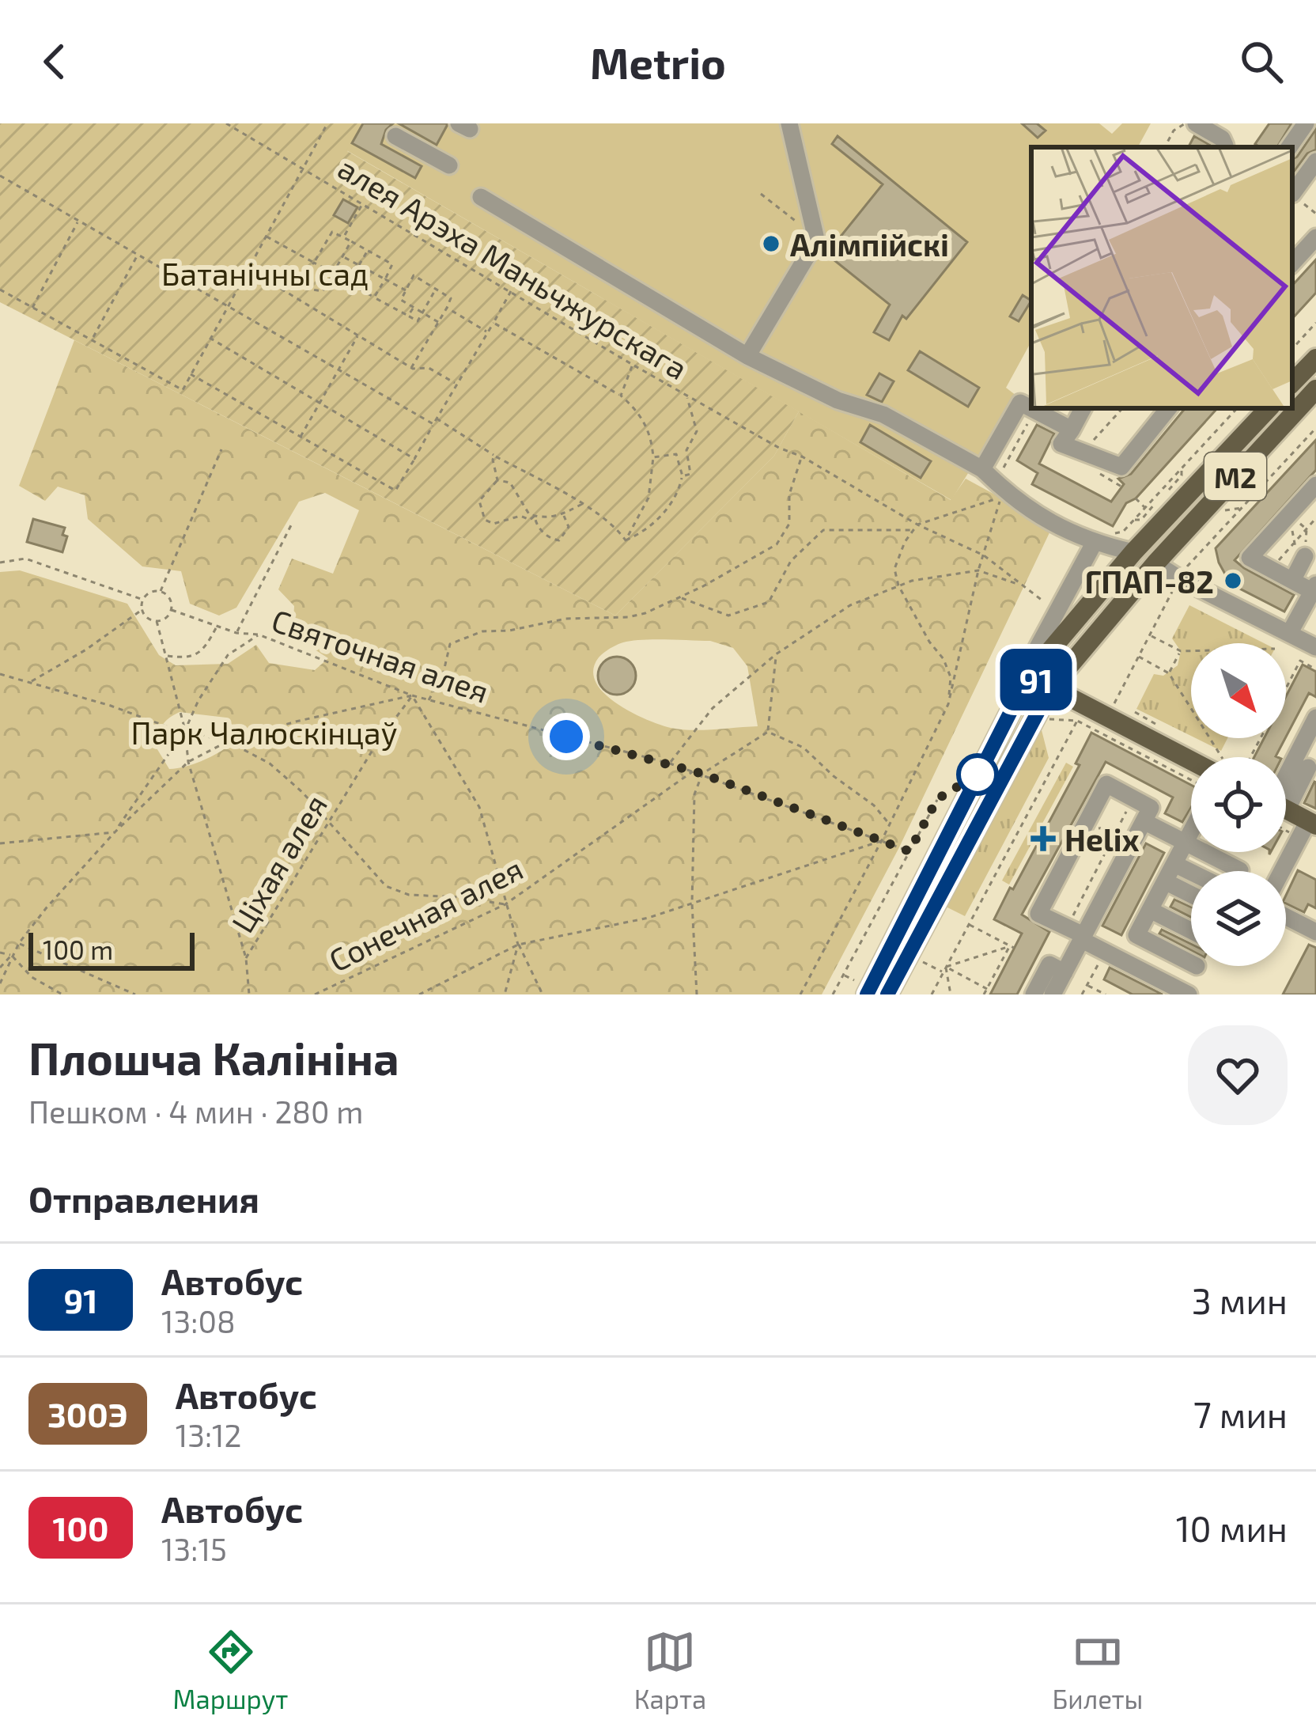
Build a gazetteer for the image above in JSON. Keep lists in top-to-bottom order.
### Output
{
  "streets": {
    "main road": ["М2"],
    "path": [
      "алея Арэха Маньчжурскага",
      "Святочная алея",
      "Ціхая алея",
      "Сонечная алея"
    ]
  },
  "crossings": [
    ["Святочная алея", "Ціхая алея"],
    ["Святочная алея", "Сонечная алея"]
  ],
  "parks": ["Батанічны сад", "Парк Чалюскінцаў"],
  "places": {
    "other": ["Алімпійскі", "ГПАП-82"],
    "health": ["Helix"]
  },
  "lines": ["bus line 91"],
  "scale_bar": "100 m",
  "north": "bottom right",
  "page": {
    "header": "Metrio",
    "on_map": "91",
    "scale": "100 m",
    "heading": [
      ["Плошча Калініна", "Пешком · 4 мин · 280 m"],
      "Отправления"
    ],
    "list": [
      {
        "mark": "91",
        "name": "Автобус",
        "note": "13:08",
        "value": "3 мин"
      },
      {
        "mark": "300Э",
        "name": "Автобус",
        "note": "13:12",
        "value": "7 мин"
      },
      {
        "mark": "100",
        "name": "Автобус",
        "note": "13:15",
        "value": "10 мин"
      }
    ],
    "tabs": ["Маршрут", "Карта", "Билеты"]
  }
}
